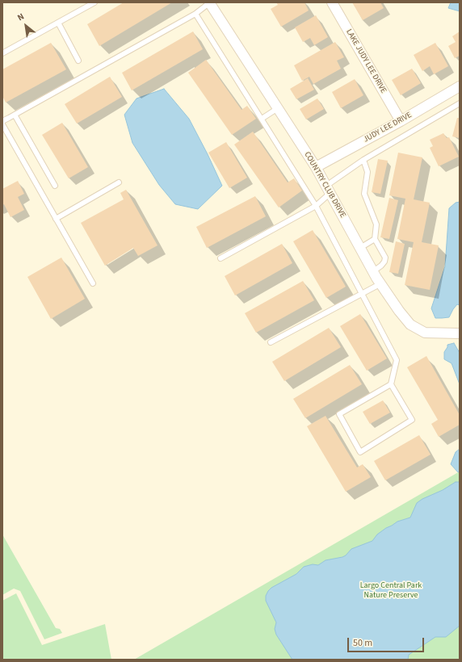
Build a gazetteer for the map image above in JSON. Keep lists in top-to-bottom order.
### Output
{
  "streets": {
    "street": ["LAKE JUDY LEE DRIVE", "JUDY LEE DRIVE", "COUNTRY CLUB DRIVE"]
  },
  "crossings": [
    ["LAKE JUDY LEE DRIVE", "JUDY LEE DRIVE"],
    ["JUDY LEE DRIVE", "COUNTRY CLUB DRIVE"]
  ],
  "parks": ["Largo Central Park Nature Preserve"],
  "scale_bar": "50 m",
  "north": "top left"
}
